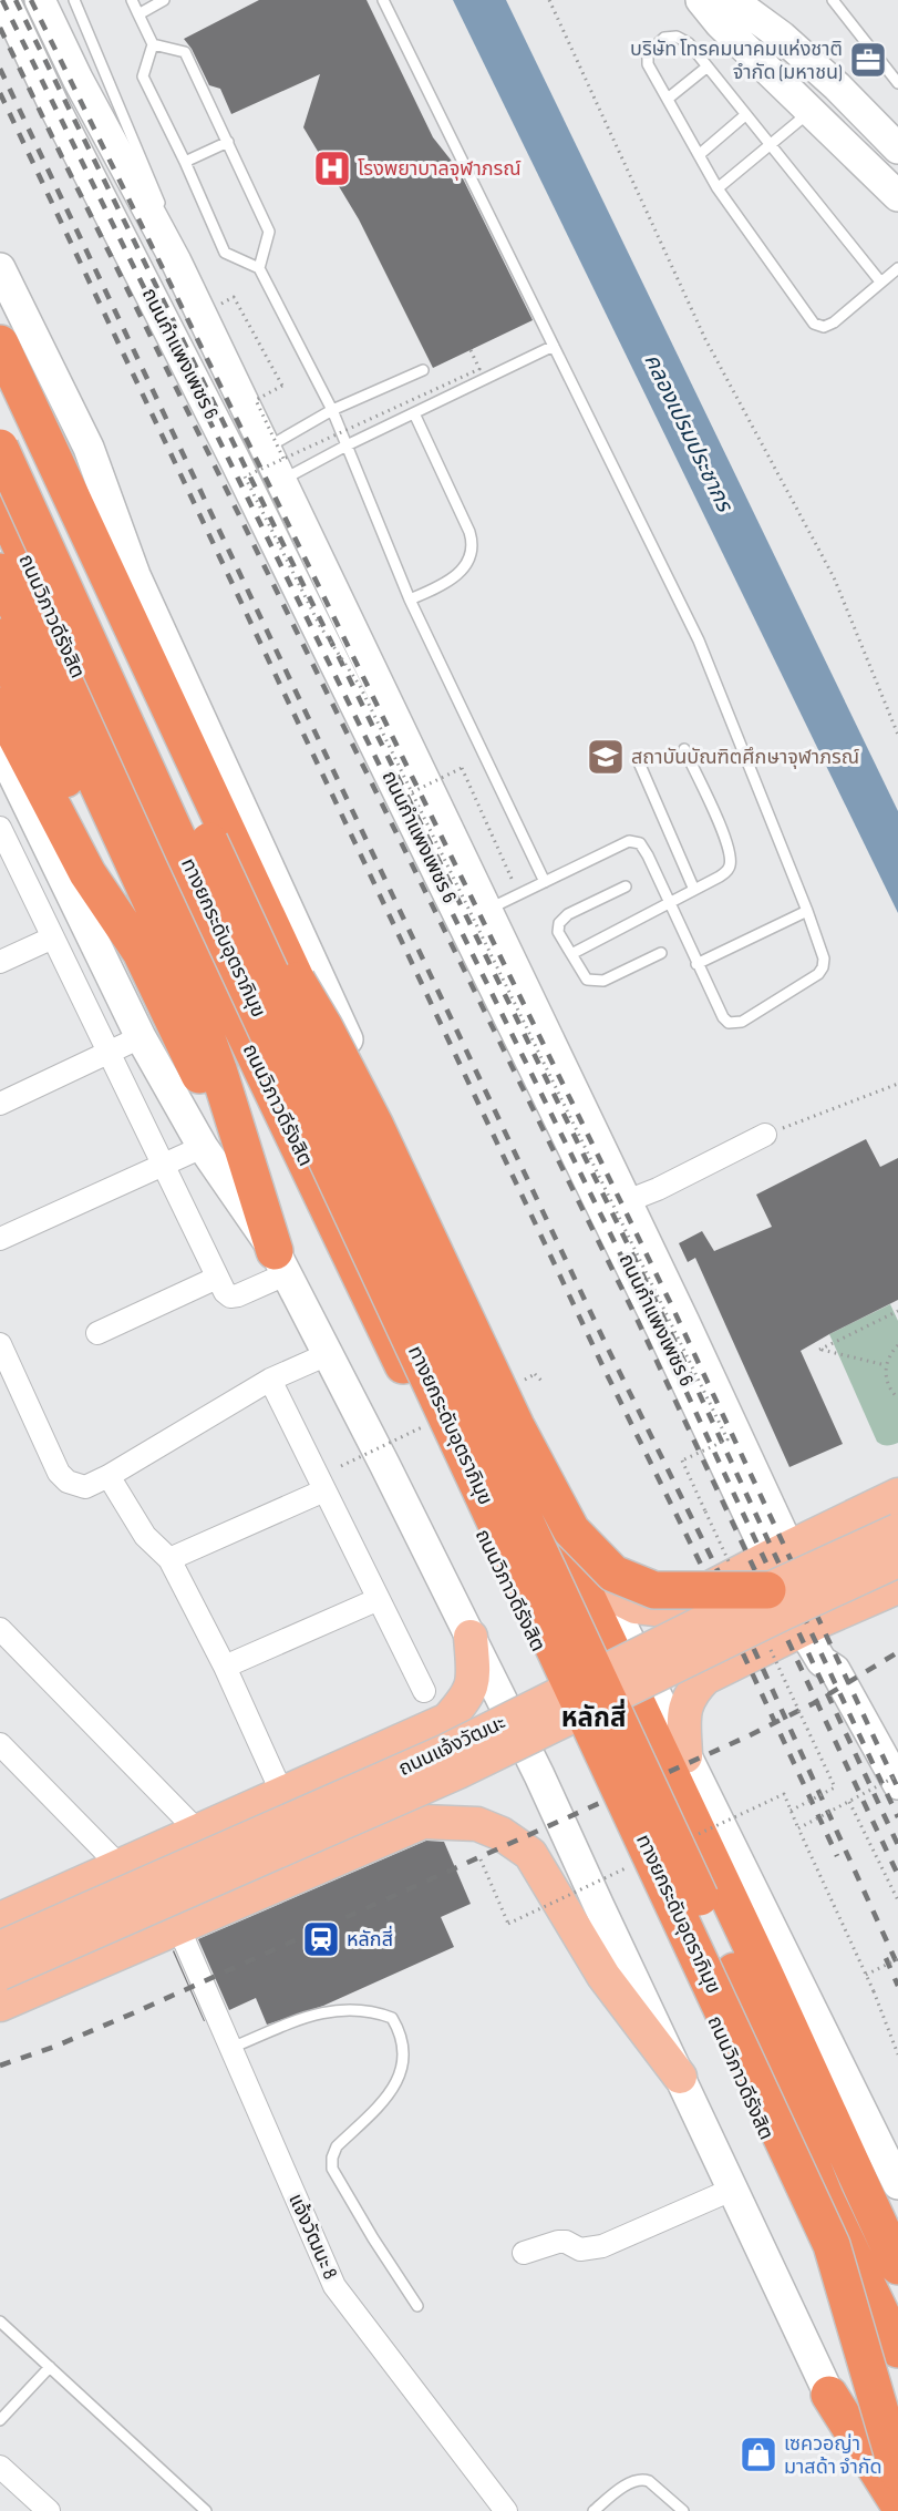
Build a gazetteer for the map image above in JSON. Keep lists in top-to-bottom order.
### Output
{
  "streets": {
    "highway": ["ถนนวิภาวดีรังสิต", "ทางยกระดับอุตราภิมุข"],
    "main road": ["ถนนกำแพงเพชร 6", "ถนนแจ้งวัฒนะ"],
    "street": ["แจ้งวัฒนะ 8"]
  },
  "crossings": [
    ["ถนนกำแพงเพชร 6", "ถนนแจ้งวัฒนะ"]
  ],
  "districts": ["หลักสี่"],
  "water": ["คลองเปรมประชากร"],
  "places": {
    "office": ["บริษัท โทรคมนาคมแห่งชาติ จำกัด (มหาชน)"],
    "hospital": ["โรงพยาบาลจุฬาภรณ์"],
    "school or university": ["สถาบันบัณฑิตศึกษาจุฬาภรณ์"],
    "station": ["หลักสี่"],
    "shop": ["เซควอญ่า มาสด้า จำกัด"]
  }
}
